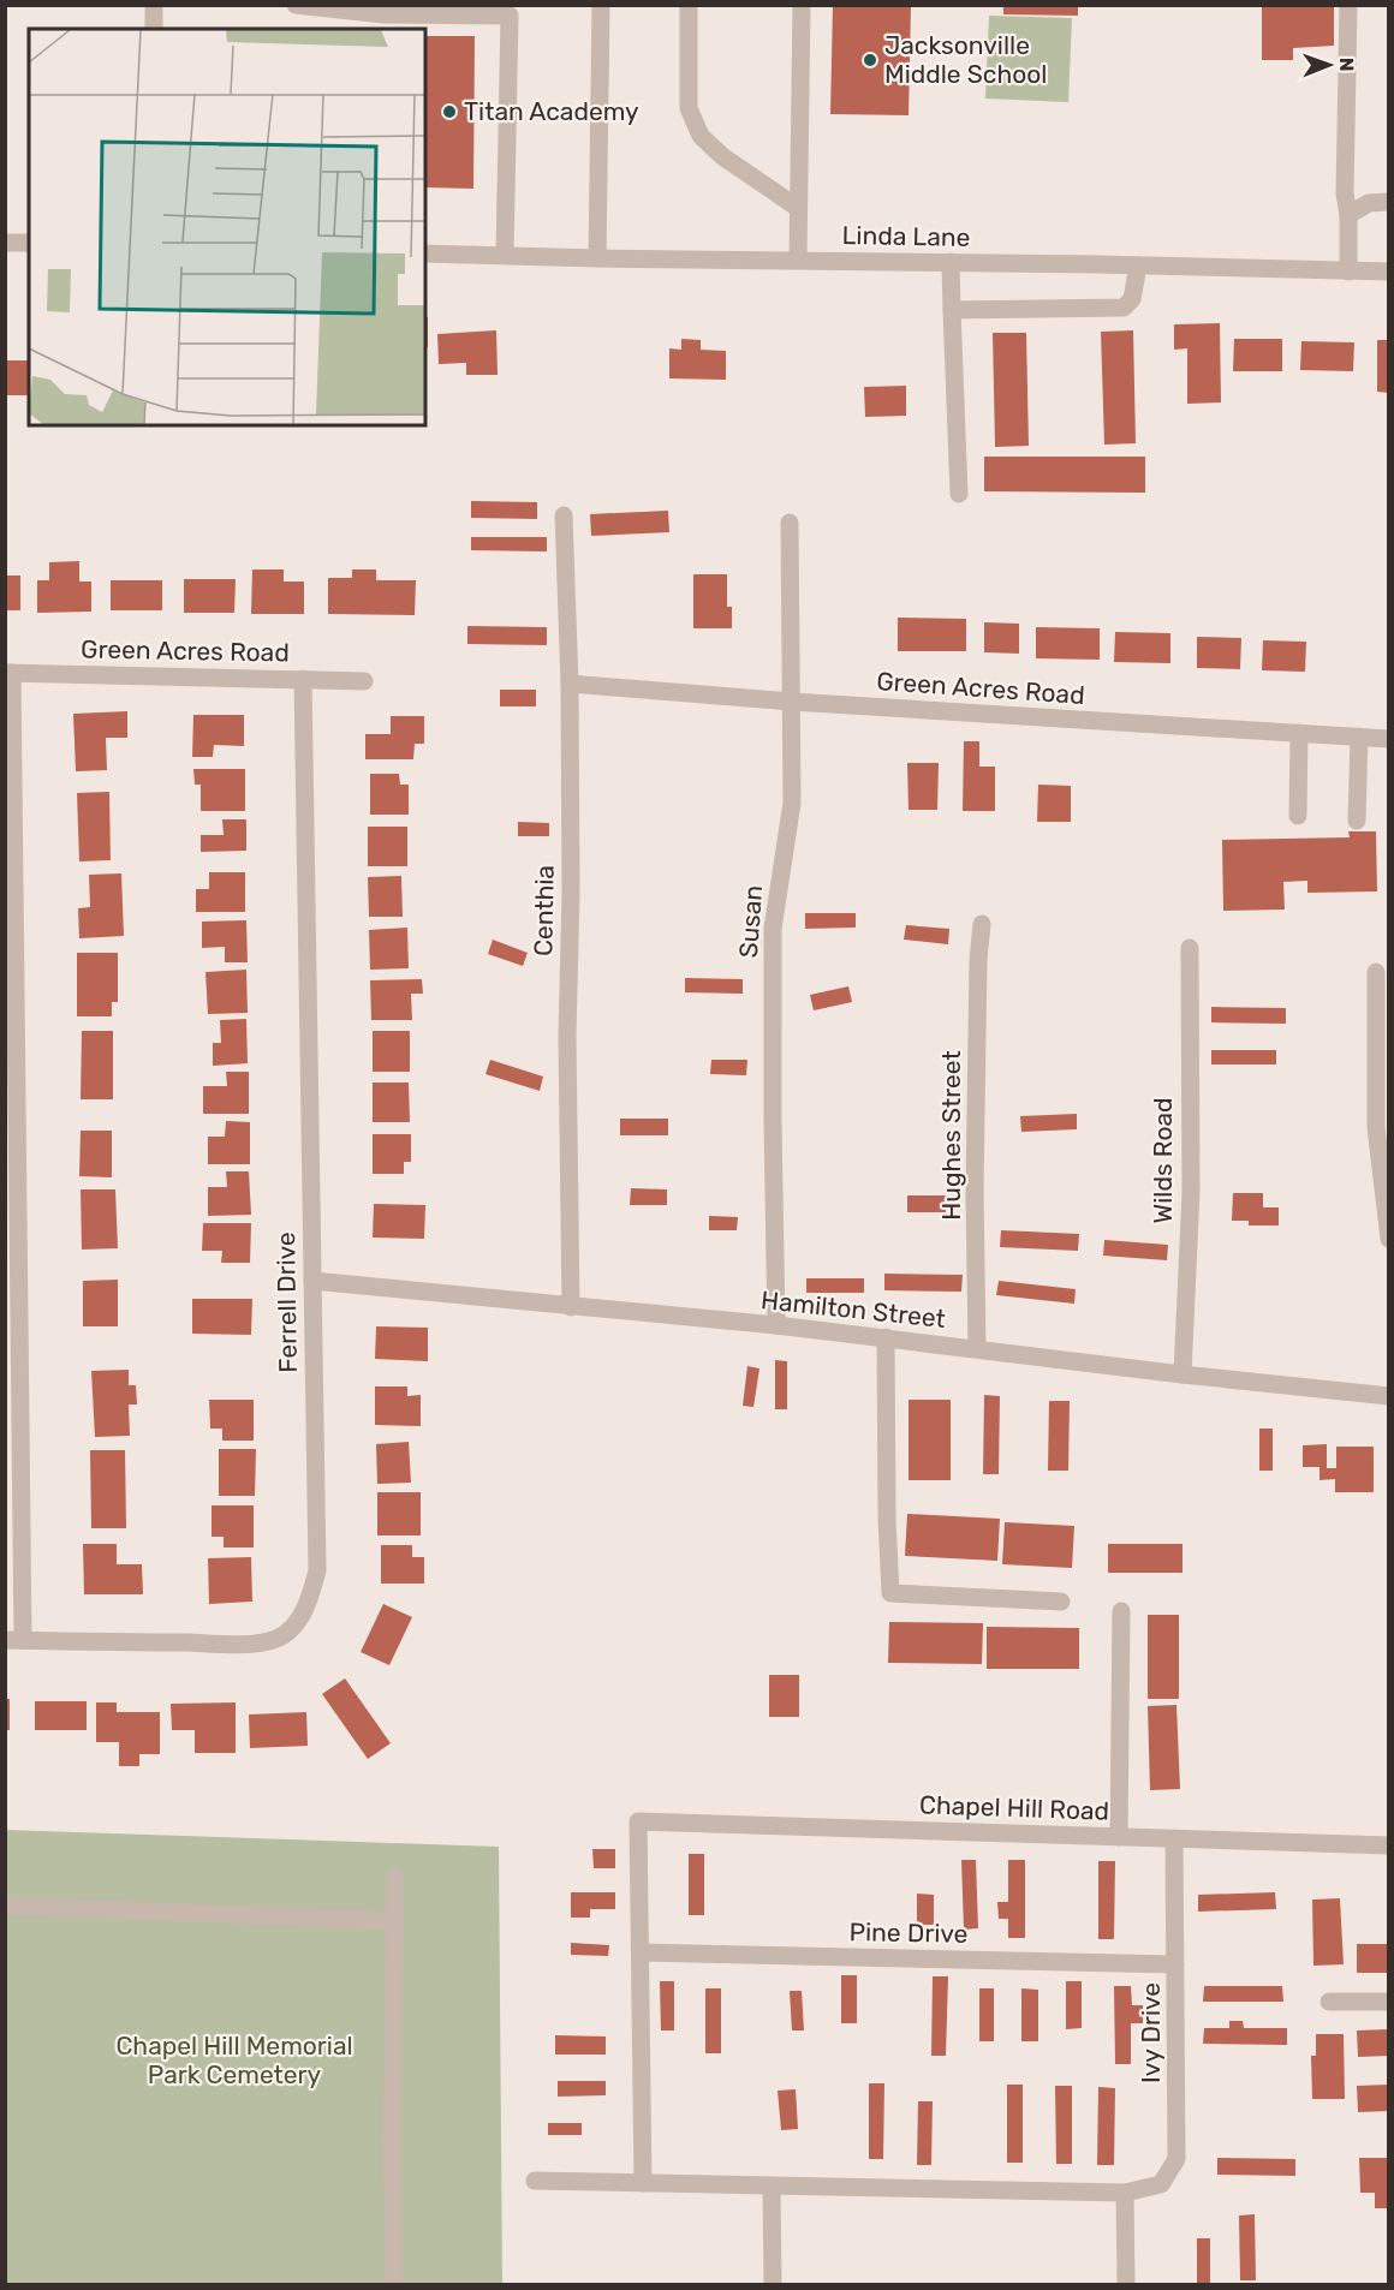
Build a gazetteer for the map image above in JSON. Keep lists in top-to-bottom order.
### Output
{
  "streets": {
    "street": [
      "Linda Lane",
      "Green Acres Road",
      "Centhia",
      "Susan",
      "Hughes Street",
      "Wilds Road",
      "Ferrell Drive",
      "Hamilton Street",
      "Chapel Hill Road",
      "Pine Drive",
      "Ivy Drive"
    ]
  },
  "crossings": [
    ["Green Acres Road", "Centhia"],
    ["Green Acres Road", "Susan"],
    ["Green Acres Road", "Ferrell Drive"],
    ["Centhia", "Hamilton Street"],
    ["Susan", "Hamilton Street"],
    ["Hughes Street", "Hamilton Street"],
    ["Wilds Road", "Hamilton Street"],
    ["Ferrell Drive", "Hamilton Street"],
    ["Chapel Hill Road", "Pine Drive"],
    ["Chapel Hill Road", "Ivy Drive"],
    ["Pine Drive", "Ivy Drive"]
  ],
  "parks": ["Chapel Hill Memorial Park Cemetery"],
  "places": ["Jacksonville Middle School", "Titan Academy"],
  "north": "right"
}
